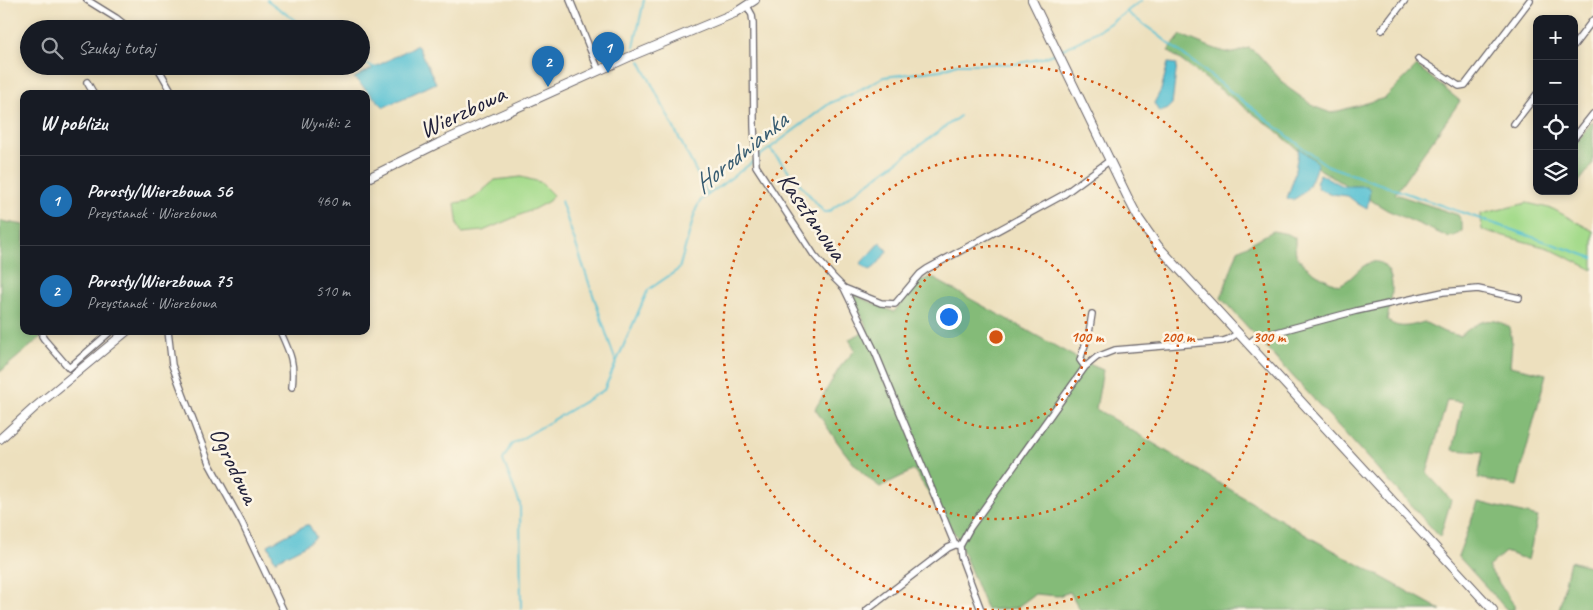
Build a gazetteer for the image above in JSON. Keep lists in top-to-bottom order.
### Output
{
  "streets": {
    "street": ["Wierzbowa", "Kasztanowa", "Ogrodowa"]
  },
  "crossings": [
    ["Wierzbowa", "Kasztanowa"]
  ],
  "water": ["Horodnianka"],
  "page": {
    "map_buttons": ["+", "−"],
    "search": "Szukaj tutaj",
    "pins": ["1", "2"],
    "heading": ["W pobliżu", "Wyniki: 2"],
    "list": [
      {
        "mark": "1",
        "name": "Porosły/Wierzbowa 56",
        "note": "Przystanek · Wierzbowa",
        "value": "460 m"
      },
      {
        "mark": "2",
        "name": "Porosły/Wierzbowa 75",
        "note": "Przystanek · Wierzbowa",
        "value": "510 m"
      }
    ]
  },
  "rings": ["100 m", "200 m", "300 m"]
}
